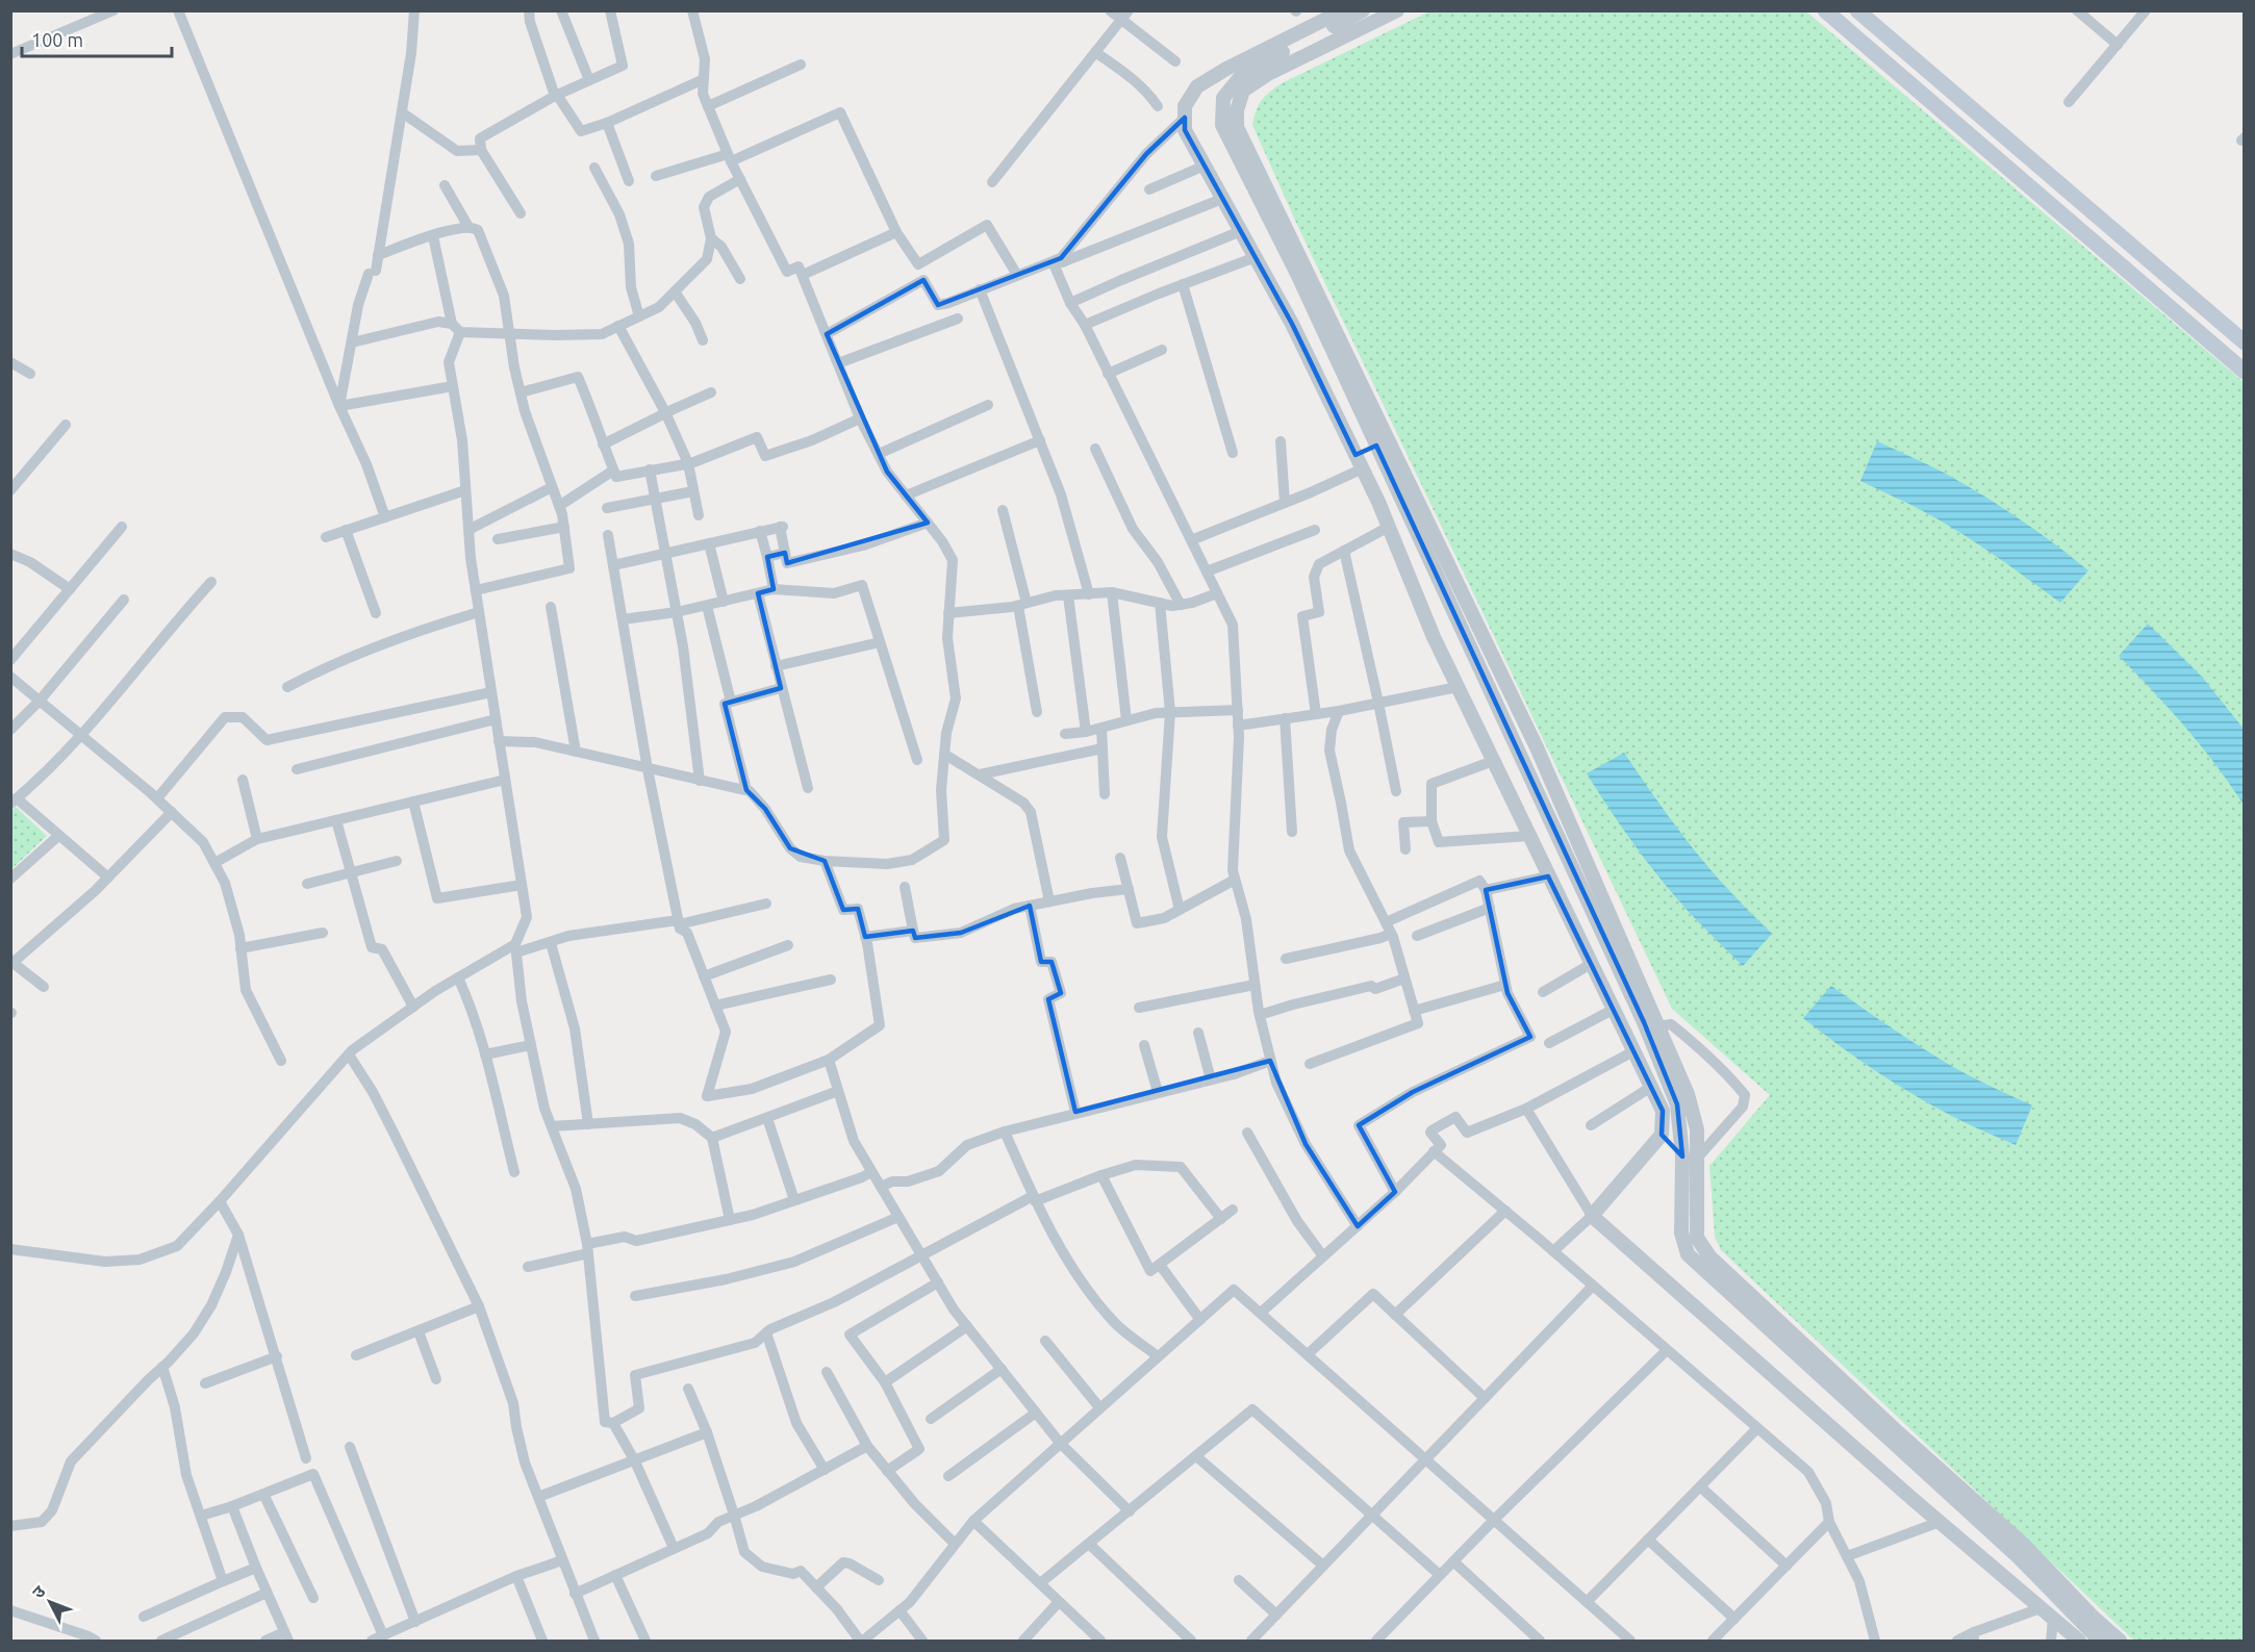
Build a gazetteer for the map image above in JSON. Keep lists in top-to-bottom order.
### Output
{
  "scale_bar": "100 m",
  "north": "top left"
}
